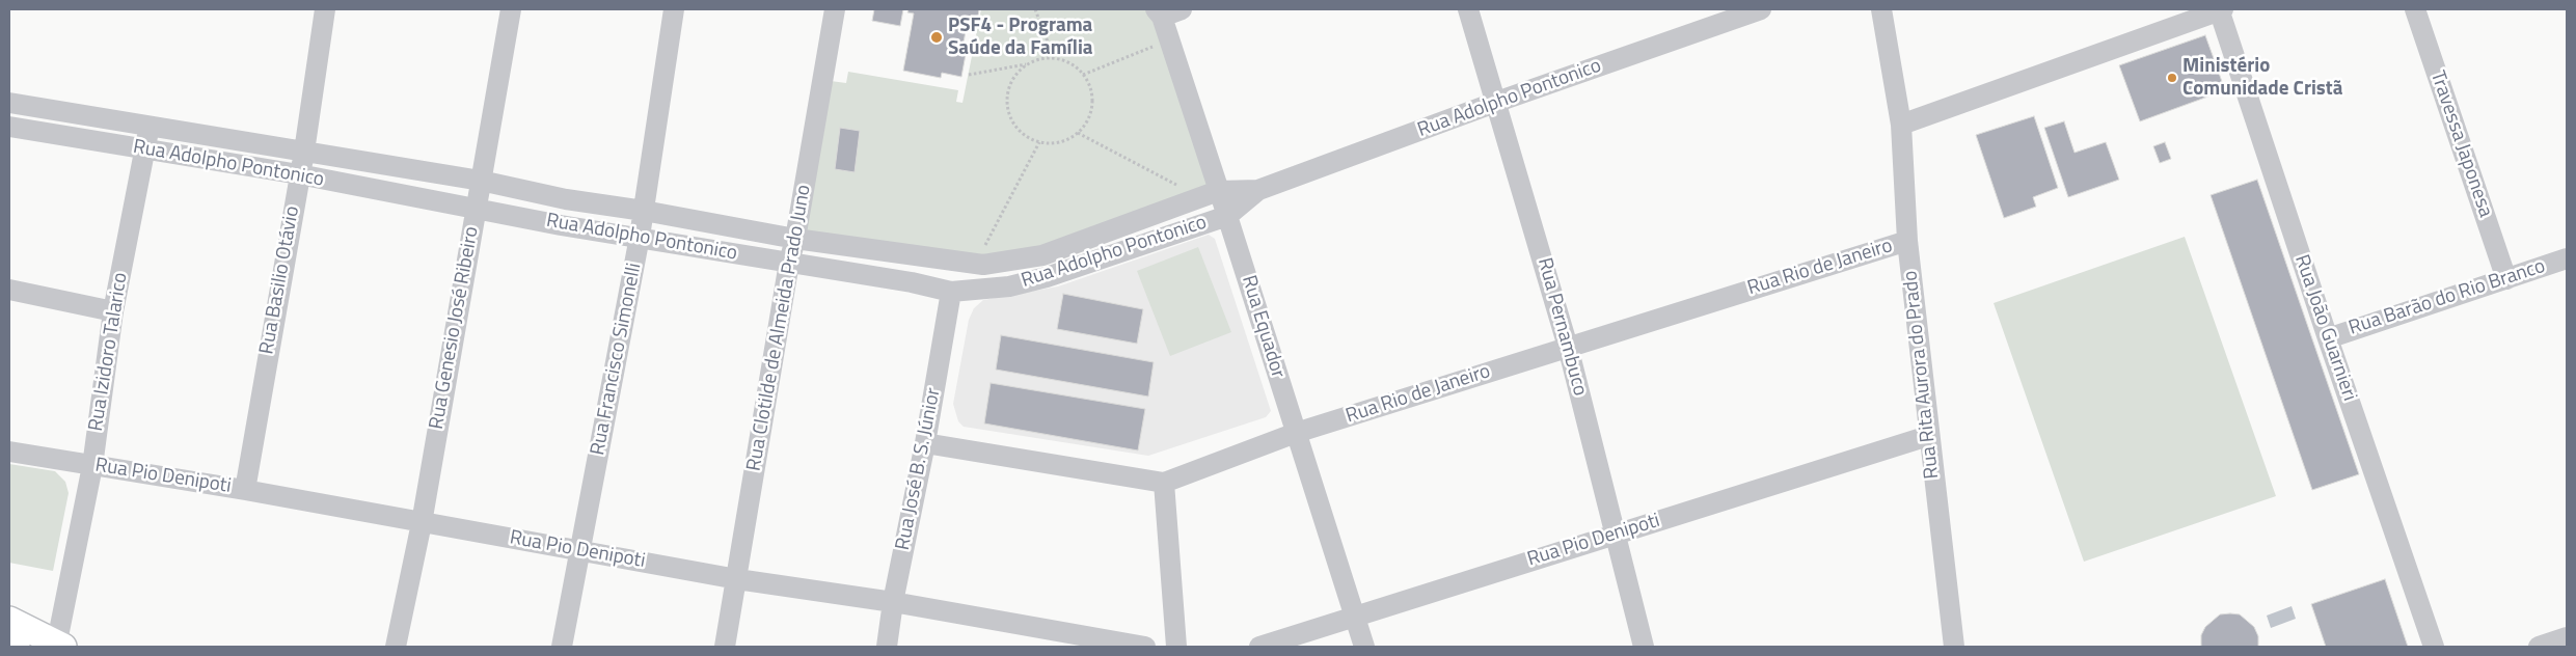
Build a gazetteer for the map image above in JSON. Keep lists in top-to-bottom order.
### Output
{
  "streets": {
    "street": [
      "Rua Adolpho Pontonico",
      "Travessa Japonesa",
      "Rua Rio de Janeiro",
      "Rua Basilio Otávio",
      "Rua Barão do Rio Branco",
      "Rua Equador",
      "Rua Pernambuco",
      "Rua Genesio José Ribeiro",
      "Rua Clotilde de Almeida Prado Juno",
      "Rua João Guarnieri",
      "Rua Izidoro Talarico",
      "Rua Francisco Simonelli",
      "Rua Rita Aurora do Prado",
      "Rua José B. S. Júnior",
      "Rua Pio Denipoti"
    ]
  },
  "crossings": [
    ["Rua Adolpho Pontonico", "Rua Basilio Otávio"],
    ["Rua Adolpho Pontonico", "Rua Equador"],
    ["Rua Adolpho Pontonico", "Rua Pernambuco"],
    ["Rua Adolpho Pontonico", "Rua Genesio José Ribeiro"],
    ["Rua Adolpho Pontonico", "Rua Clotilde de Almeida Prado Juno"],
    ["Rua Adolpho Pontonico", "Rua Izidoro Talarico"],
    ["Rua Adolpho Pontonico", "Rua Francisco Simonelli"],
    ["Rua Adolpho Pontonico", "Rua José B. S. Júnior"],
    ["Travessa Japonesa", "Rua Barão do Rio Branco"],
    ["Rua Rio de Janeiro", "Rua Equador"],
    ["Rua Rio de Janeiro", "Rua Pernambuco"],
    ["Rua Rio de Janeiro", "Rua Rita Aurora do Prado"],
    ["Rua Basilio Otávio", "Rua Pio Denipoti"],
    ["Rua Barão do Rio Branco", "Rua João Guarnieri"],
    ["Rua Equador", "Rua Pio Denipoti"],
    ["Rua Pernambuco", "Rua Pio Denipoti"],
    ["Rua Genesio José Ribeiro", "Rua Pio Denipoti"],
    ["Rua Clotilde de Almeida Prado Juno", "Rua Pio Denipoti"],
    ["Rua Izidoro Talarico", "Rua Pio Denipoti"],
    ["Rua Francisco Simonelli", "Rua Pio Denipoti"],
    ["Rua Rita Aurora do Prado", "Rua Pio Denipoti"],
    ["Rua José B. S. Júnior", "Rua Pio Denipoti"]
  ],
  "places": ["PSF4 - Programa Saúde da Família", "Ministério Comunidade Cristã"]
}
